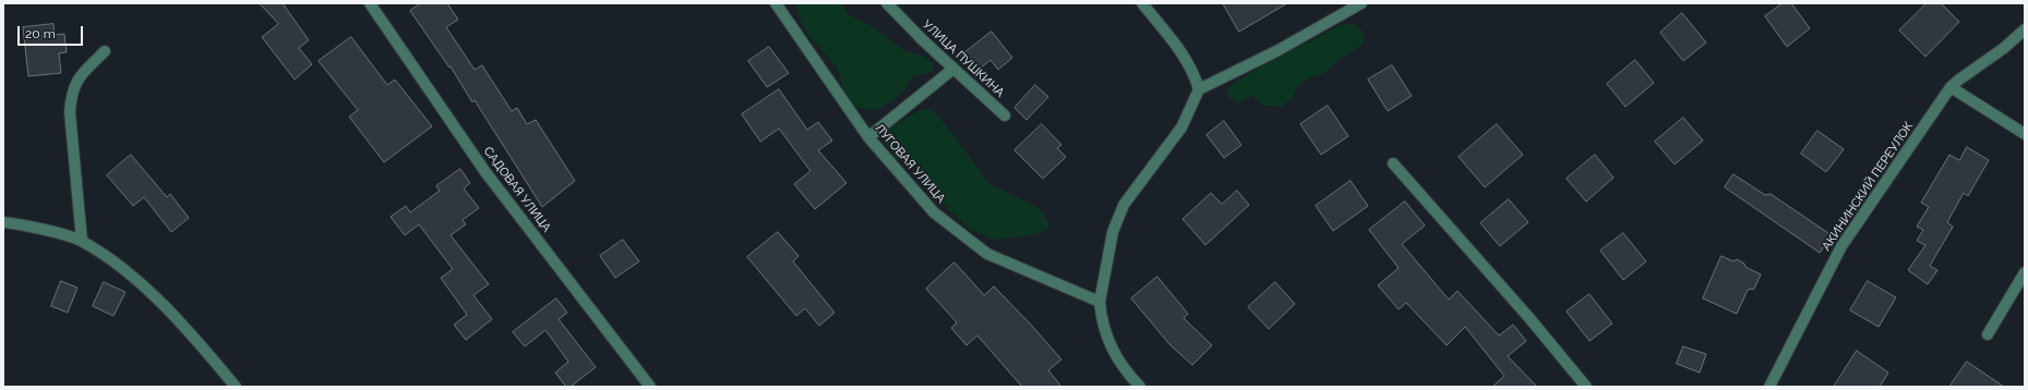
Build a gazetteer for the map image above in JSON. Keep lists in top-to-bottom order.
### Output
{
  "streets": {
    "street": [
      "УЛИЦА ПУШКИНА",
      "ЛУГОВАЯ УЛИЦА",
      "АКИНИНСКИЙ ПЕРЕУЛОК",
      "САДОВАЯ УЛИЦА"
    ]
  },
  "scale_bar": "20 m"
}
